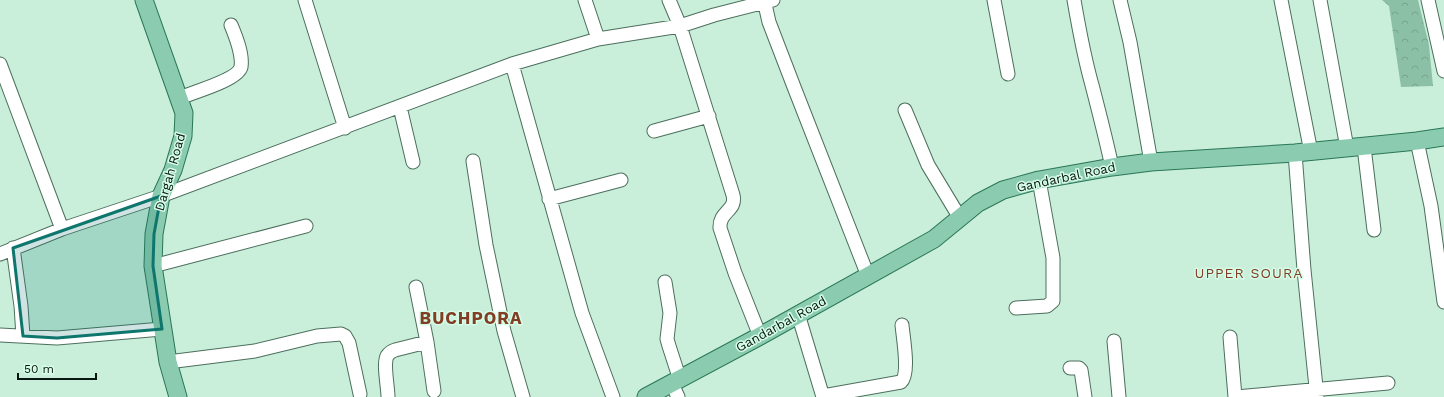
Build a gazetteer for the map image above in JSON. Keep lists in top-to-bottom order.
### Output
{
  "streets": {
    "main road": ["Dargah Road", "Gandarbal Road"]
  },
  "districts": ["UPPER SOURA", "BUCHPORA"],
  "scale_bar": "50 m"
}
